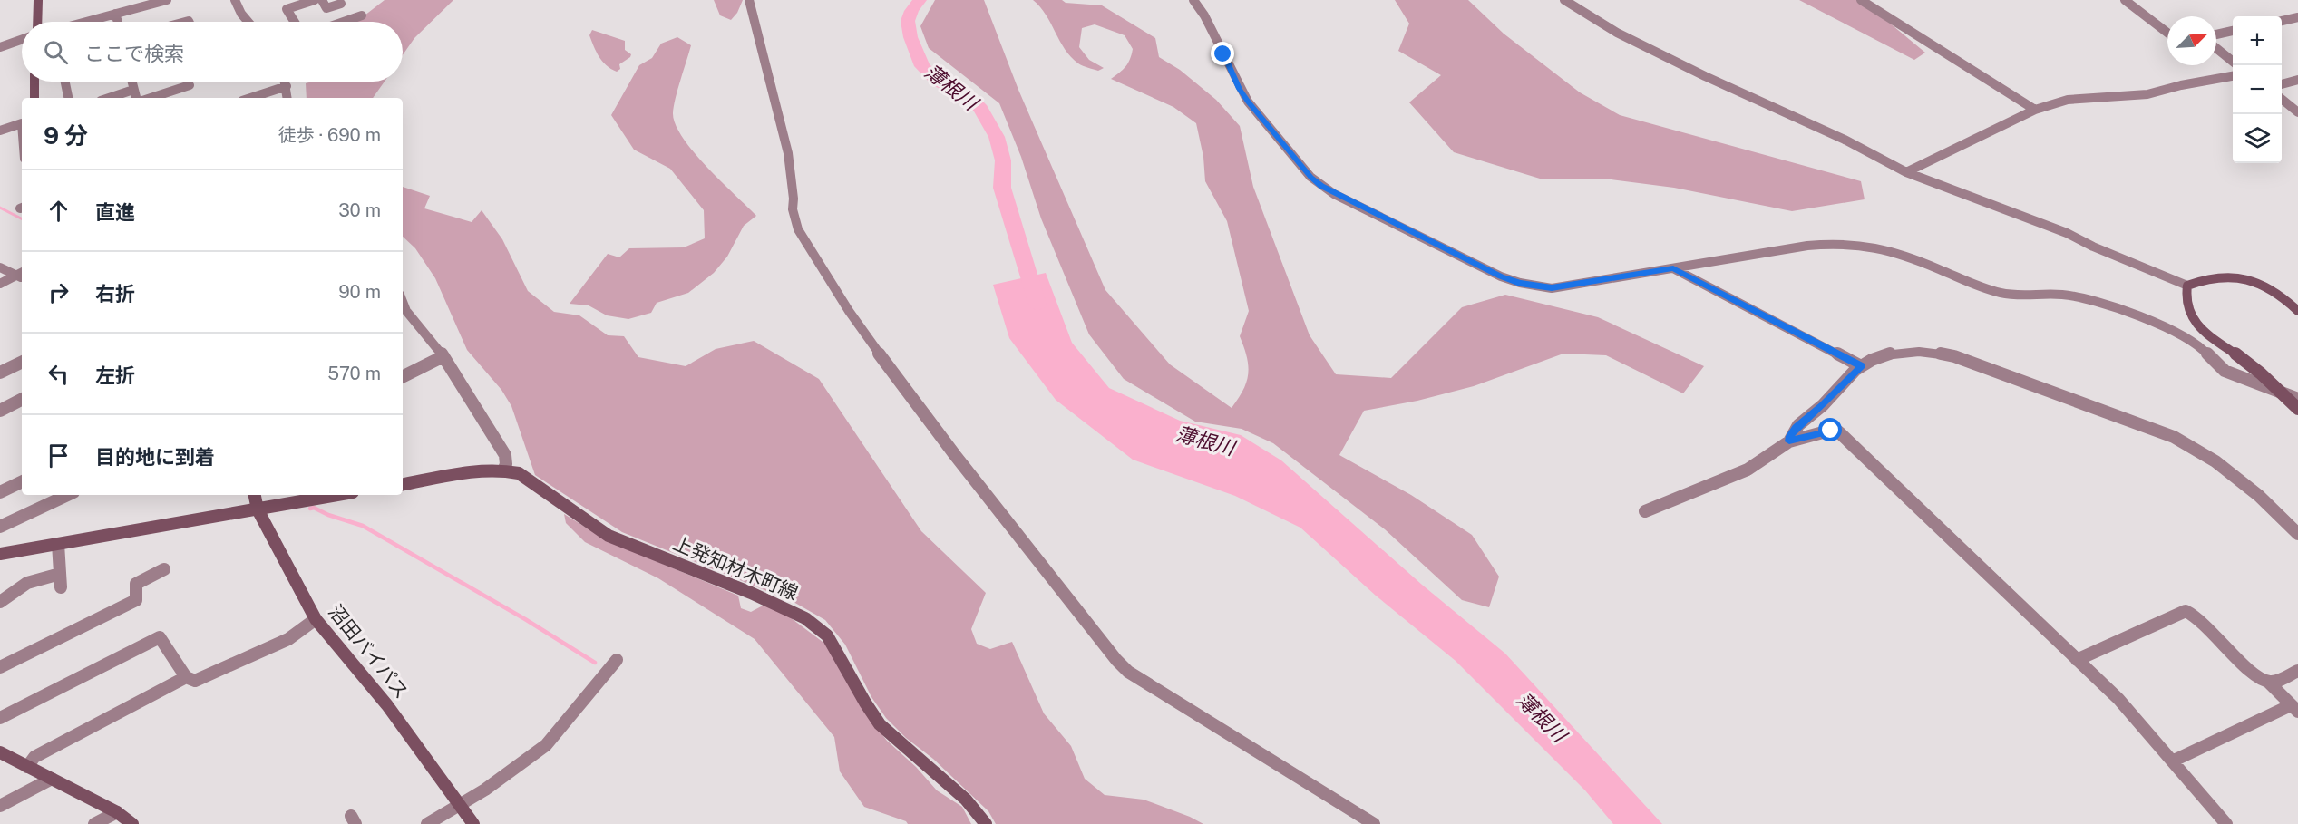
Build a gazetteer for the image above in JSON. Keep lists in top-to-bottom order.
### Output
{
  "streets": {
    "main road": ["上発知材木町線", "沼田バイパス"]
  },
  "water": ["薄根川"],
  "north": "top right",
  "page": {
    "map_buttons": ["+", "−"],
    "search": "ここで検索",
    "heading": ["9 分", "徒歩 · 690 m"],
    "list": [
      ["直進", "30 m"],
      ["右折", "90 m"],
      ["左折", "570 m"],
      "目的地に到着"
    ]
  }
}
